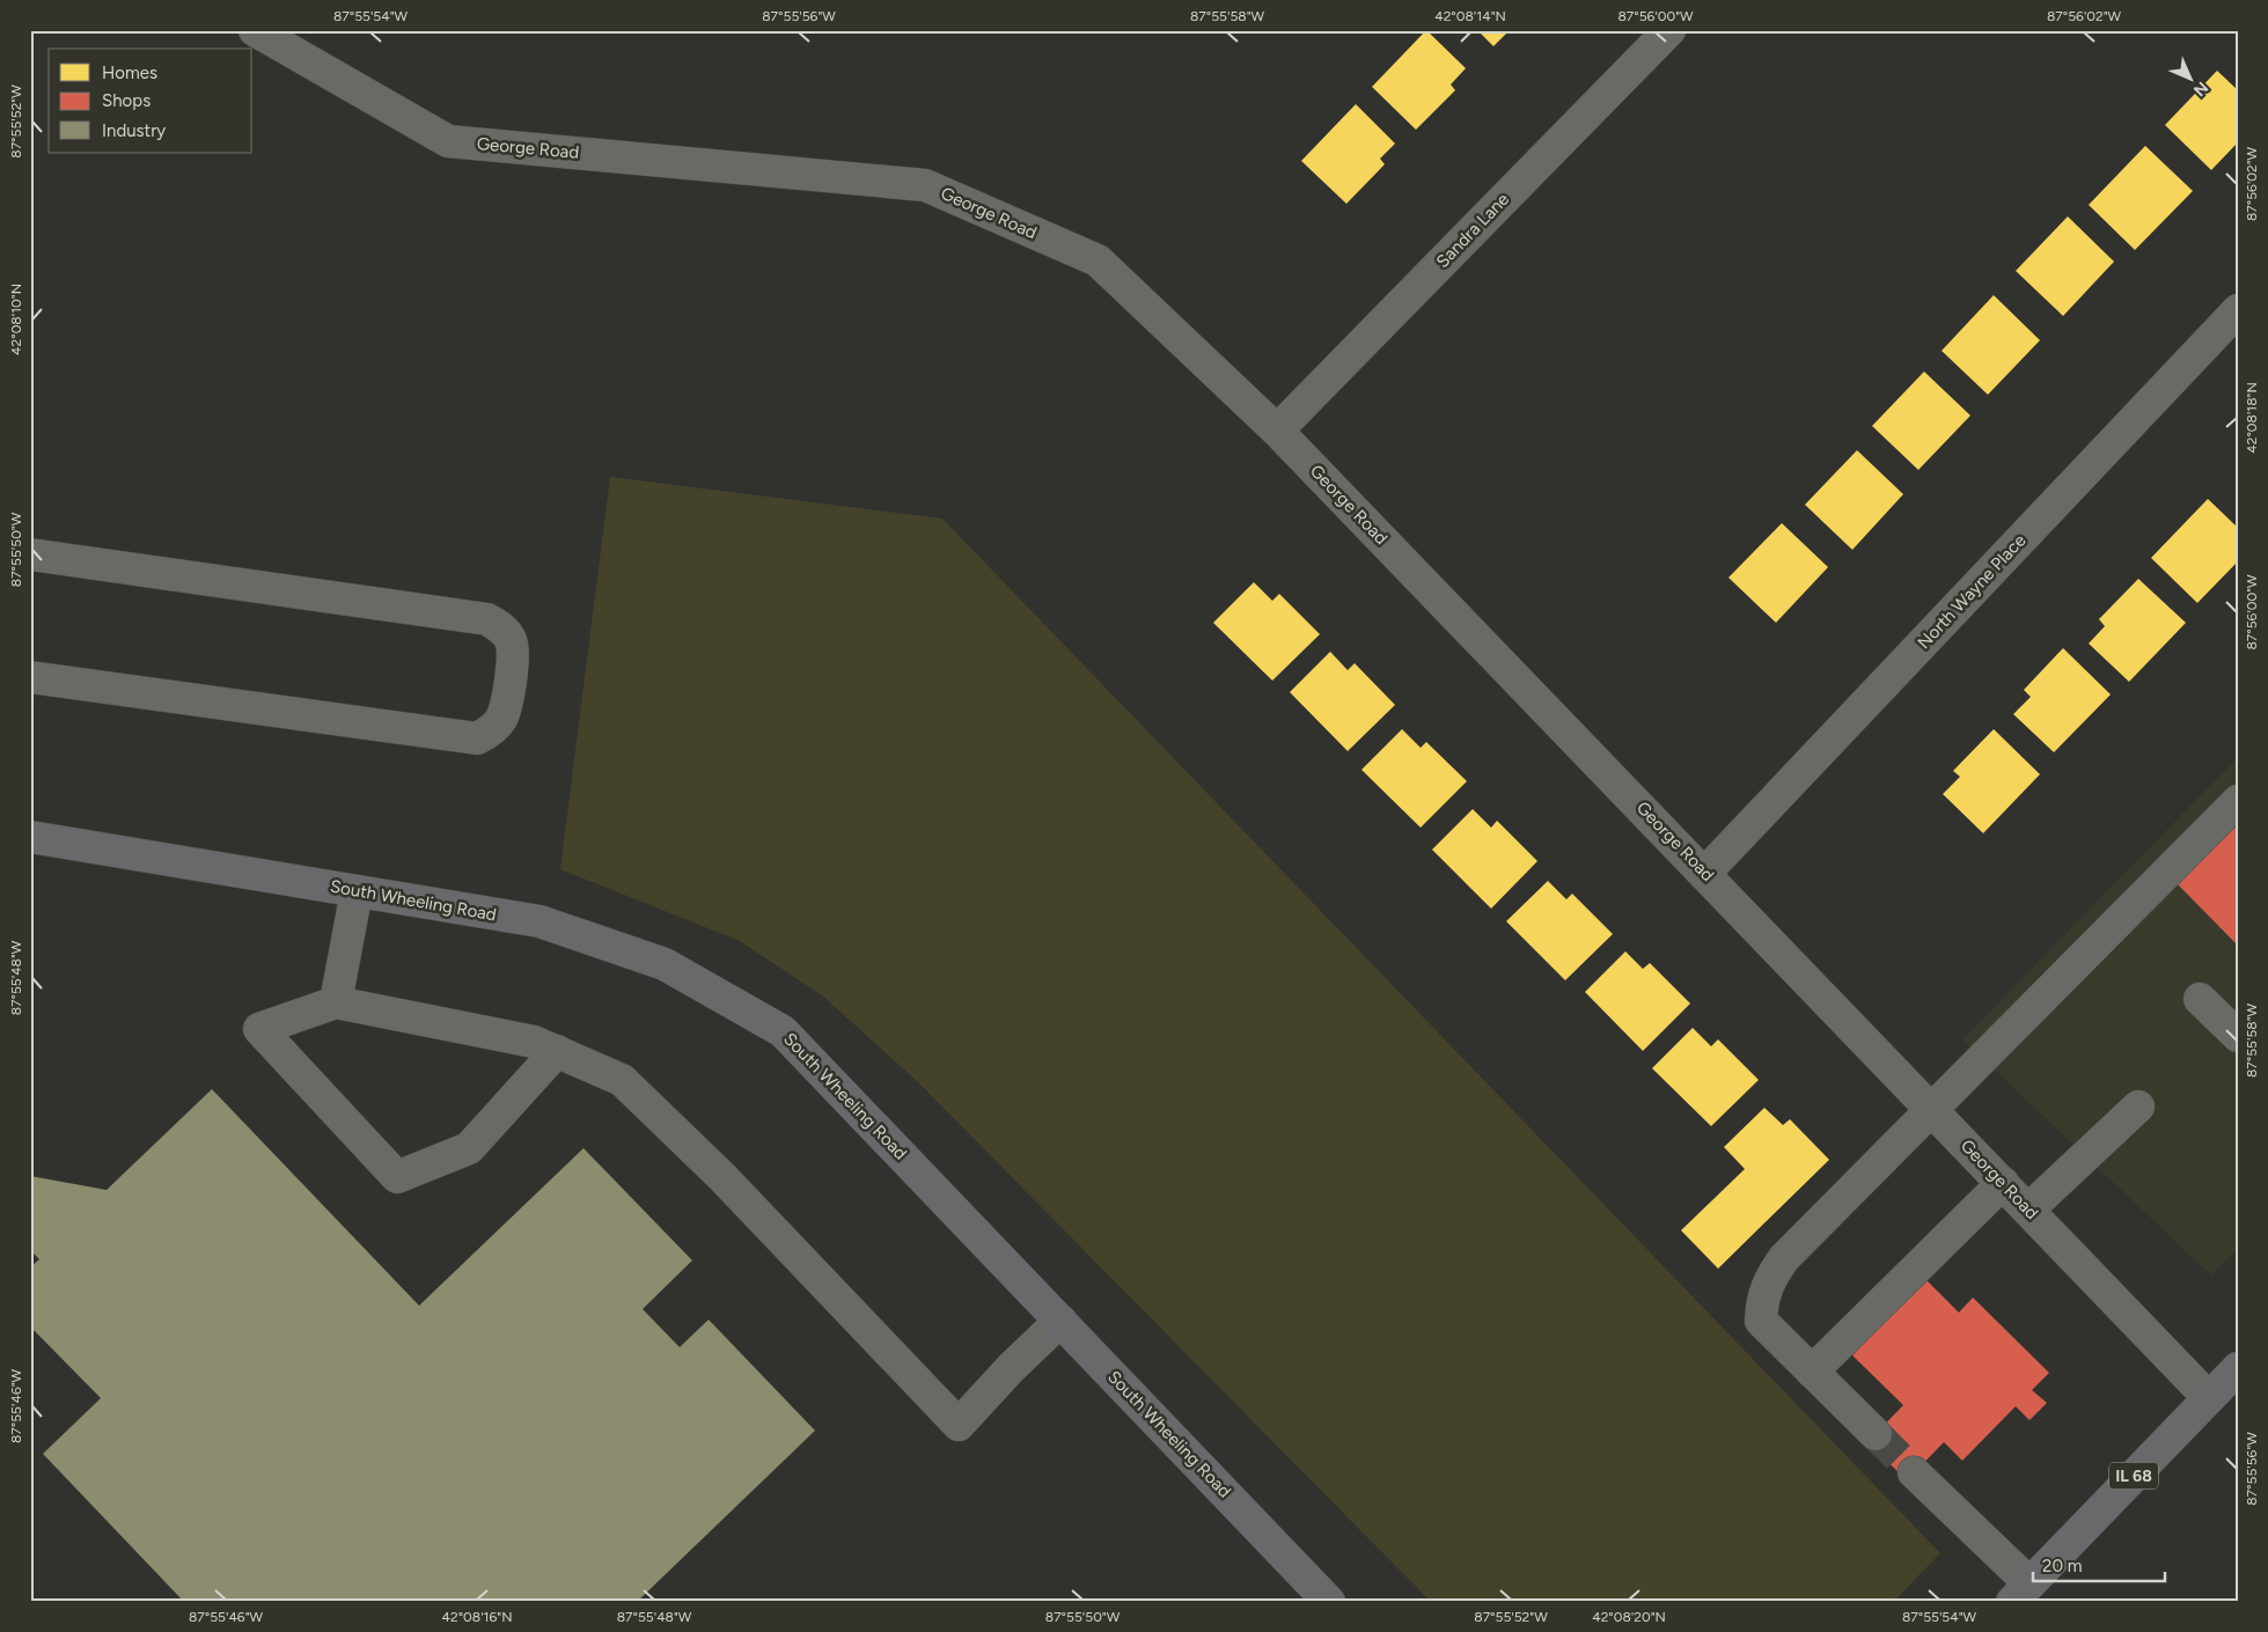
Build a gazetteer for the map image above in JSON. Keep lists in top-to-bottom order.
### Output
{
  "streets": {
    "main road": ["South Wheeling Road", "IL 68"],
    "street": ["George Road", "Sandra Lane", "North Wayne Place"]
  },
  "crossings": [
    ["George Road", "Sandra Lane"],
    ["George Road", "North Wayne Place"],
    ["George Road", "IL 68"]
  ],
  "legend": ["Homes", "Shops", "Industry"],
  "scale_bar": "20 m",
  "north": "bottom right",
  "coordinates": [
    "87°55'54\"W",
    "87°55'56\"W",
    "87°55'58\"W",
    "42°08'14\"N",
    "87°56'00\"W",
    "87°56'02\"W",
    "87°55'52\"W",
    "42°08'10\"N",
    "42°08'18\"N",
    "87°55'50\"W",
    "87°55'48\"W",
    "87°55'46\"W",
    "42°08'16\"N",
    "42°08'20\"N"
  ]
}
